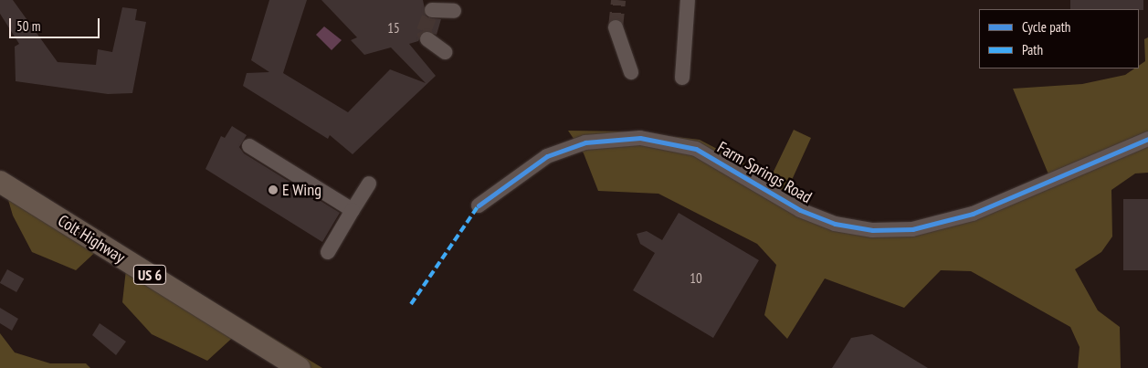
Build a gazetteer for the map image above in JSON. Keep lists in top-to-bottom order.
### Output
{
  "streets": {
    "highway": ["Colt Highway", "US 6"],
    "street": ["Farm Springs Road"]
  },
  "places": ["E Wing"],
  "house_numbers": ["15", "10"],
  "legend": ["Cycle path", "Path"],
  "scale_bar": "50 m"
}
